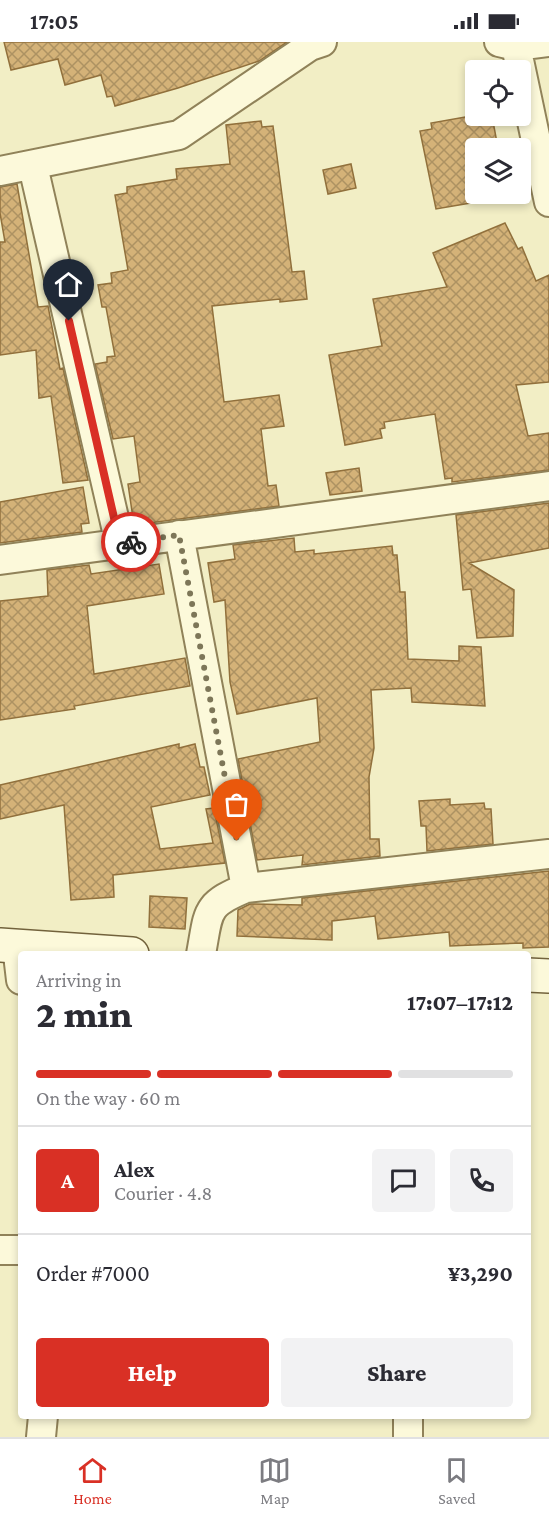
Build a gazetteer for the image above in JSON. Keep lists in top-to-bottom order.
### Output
{
  "page": {
    "status": "17:05",
    "heading": ["2 min", "Arriving in", "17:07–17:12"],
    "panel": [
      "Alex",
      "Courier · 4.8",
      "Order #7000",
      "¥3,290"
    ],
    "bar": "On the way · 60 m",
    "round": "A",
    "buttons": ["Help", "Share"],
    "tabs": ["Home", "Map", "Saved"]
  }
}
